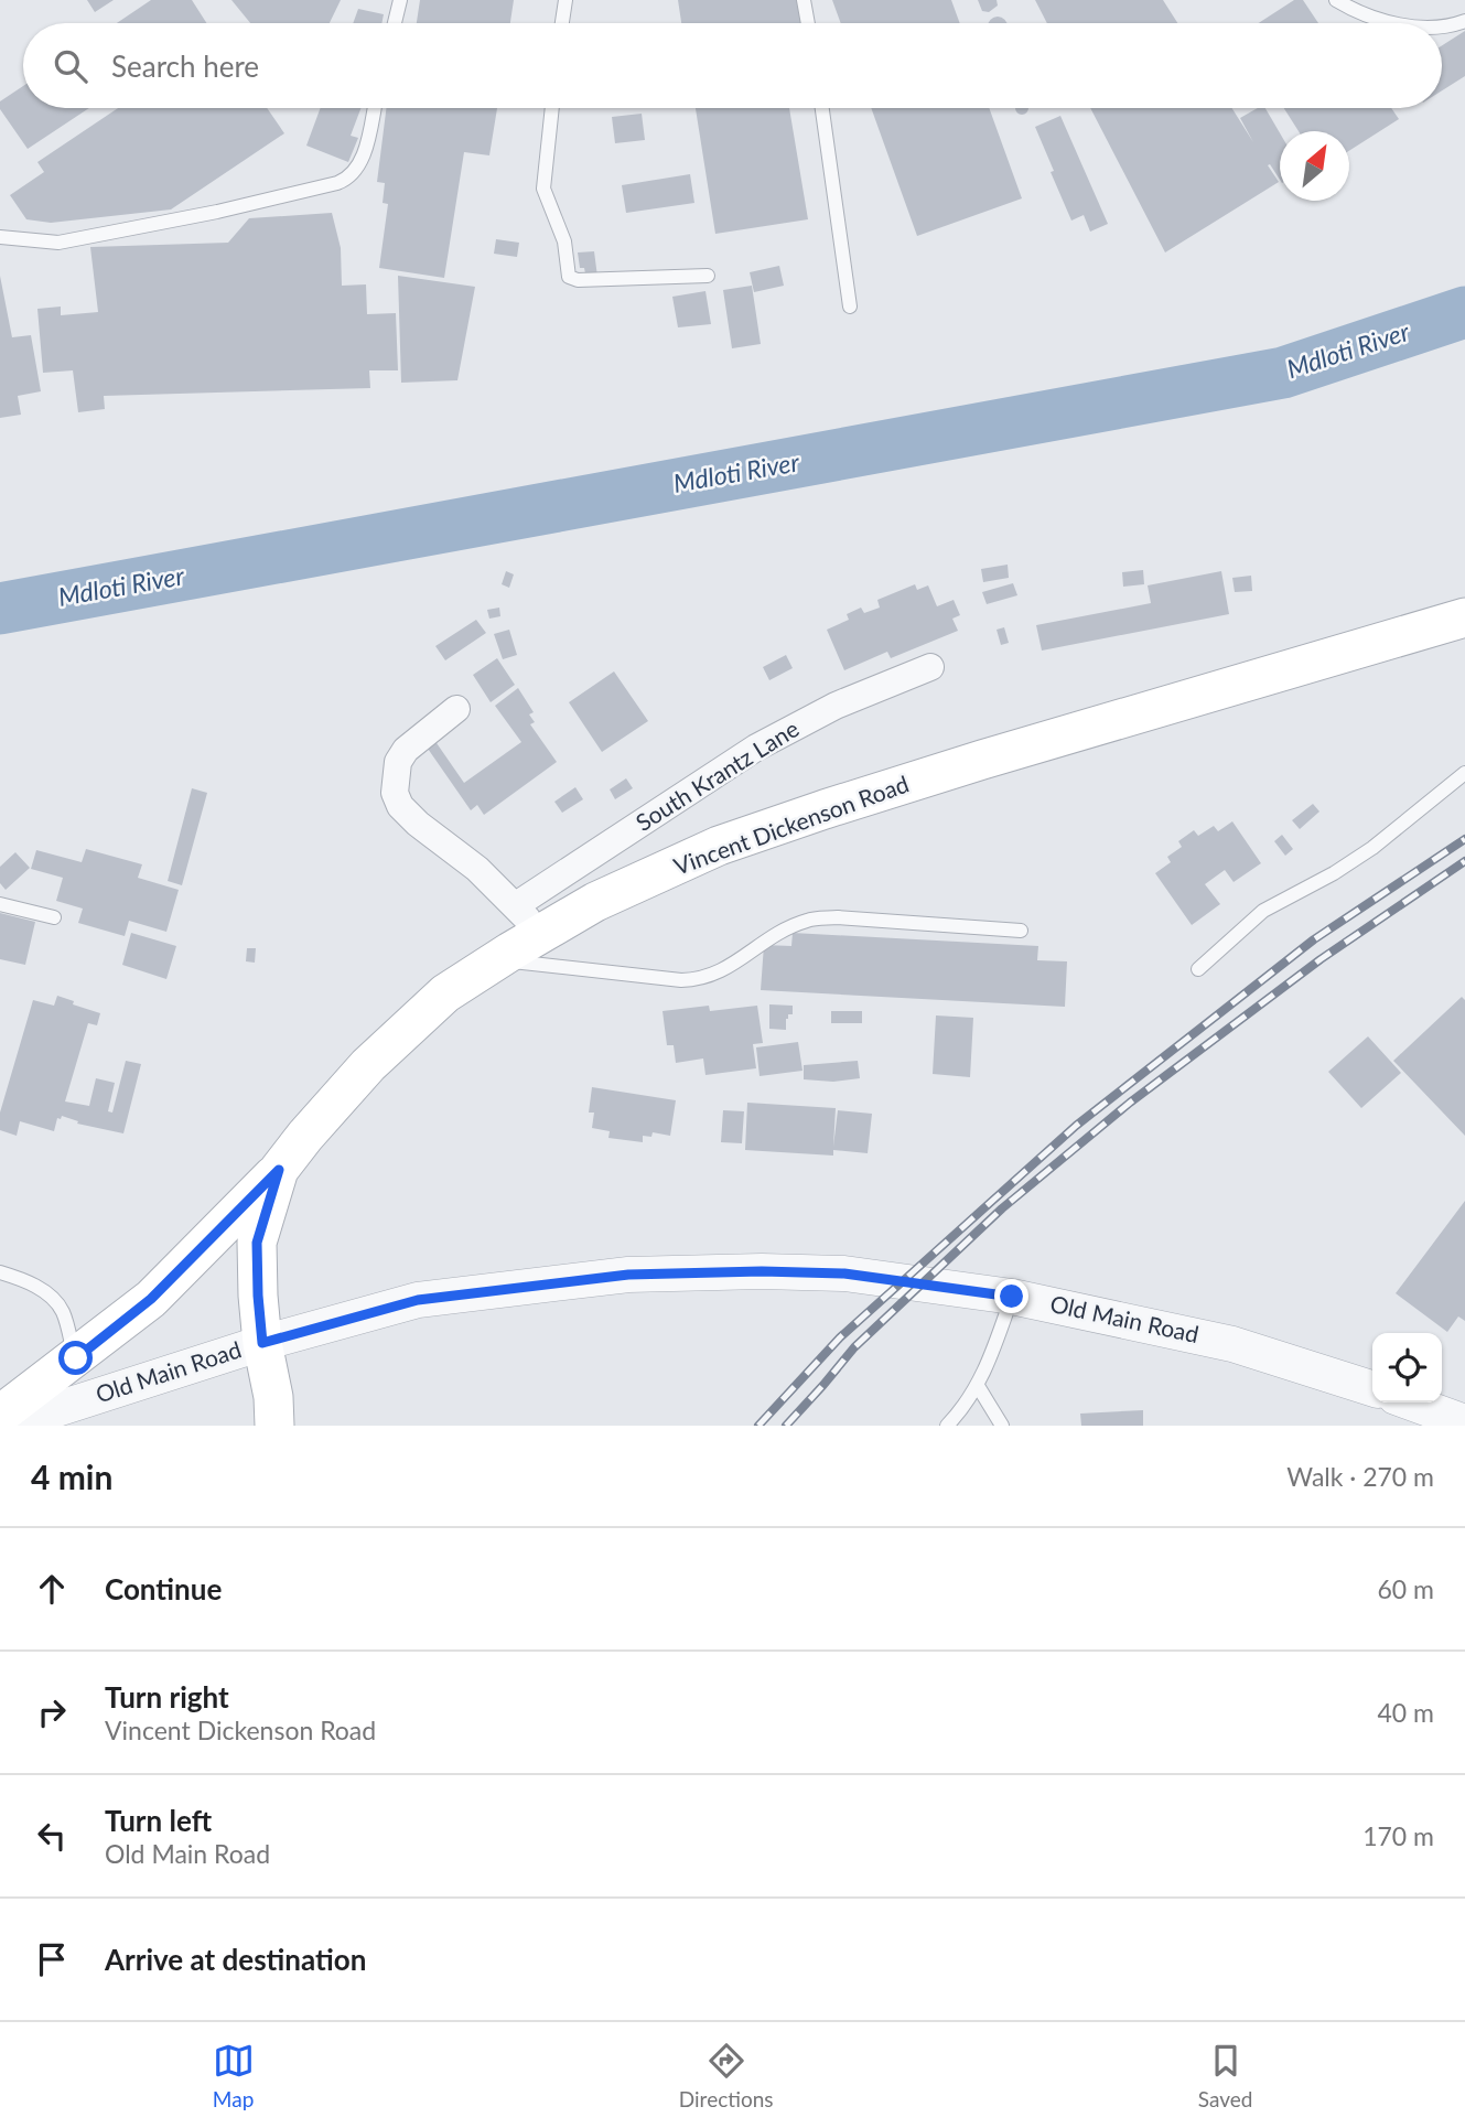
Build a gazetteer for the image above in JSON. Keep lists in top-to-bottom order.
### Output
{
  "streets": {
    "main road": ["Vincent Dickenson Road"],
    "street": ["South Krantz Lane", "Old Main Road"]
  },
  "crossings": [
    ["South Krantz Lane", "Vincent Dickenson Road"],
    ["Vincent Dickenson Road", "Old Main Road"]
  ],
  "water": ["Mdloti River"],
  "north": "top right",
  "page": {
    "search": "Search here",
    "heading": ["4 min", "Walk · 270 m"],
    "list": [
      ["Continue", "60 m"],
      ["Turn right", "Vincent Dickenson Road", "40 m"],
      ["Turn left", "Old Main Road", "170 m"],
      "Arrive at destination"
    ],
    "nav": ["Map", "Directions", "Saved"]
  }
}
